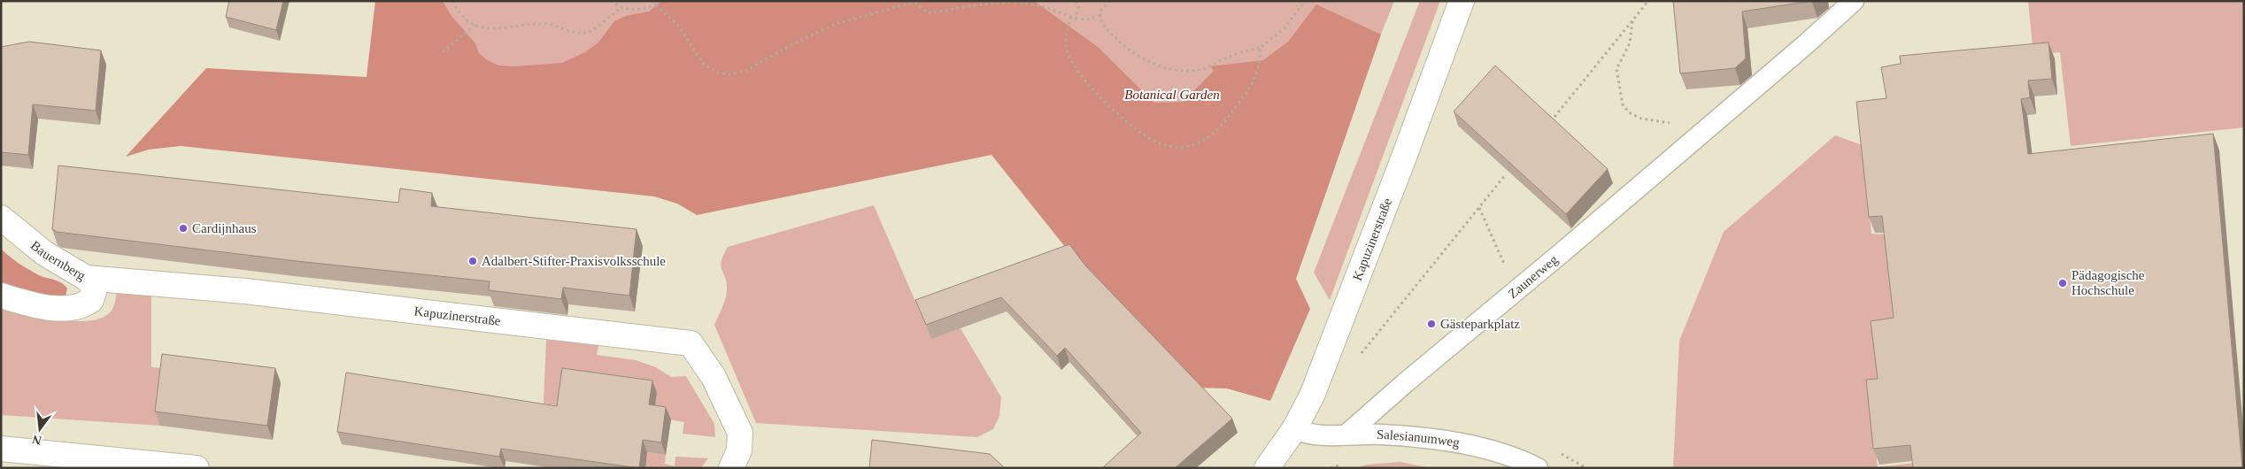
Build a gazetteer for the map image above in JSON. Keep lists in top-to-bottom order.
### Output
{
  "streets": {
    "street": ["Kapuzinerstraße", "Bauernberg"],
    "lane": ["Zaunerweg", "Salesianumweg"]
  },
  "crossings": [
    ["Kapuzinerstraße", "Bauernberg"],
    ["Kapuzinerstraße", "Salesianumweg"],
    ["Zaunerweg", "Salesianumweg"]
  ],
  "parks": ["Botanical Garden"],
  "places": [
    "Cardijnhaus",
    "Adalbert-Stifter-Praxisvolksschule",
    "Pädagogische Hochschule",
    "Gästeparkplatz"
  ],
  "north": "bottom"
}
